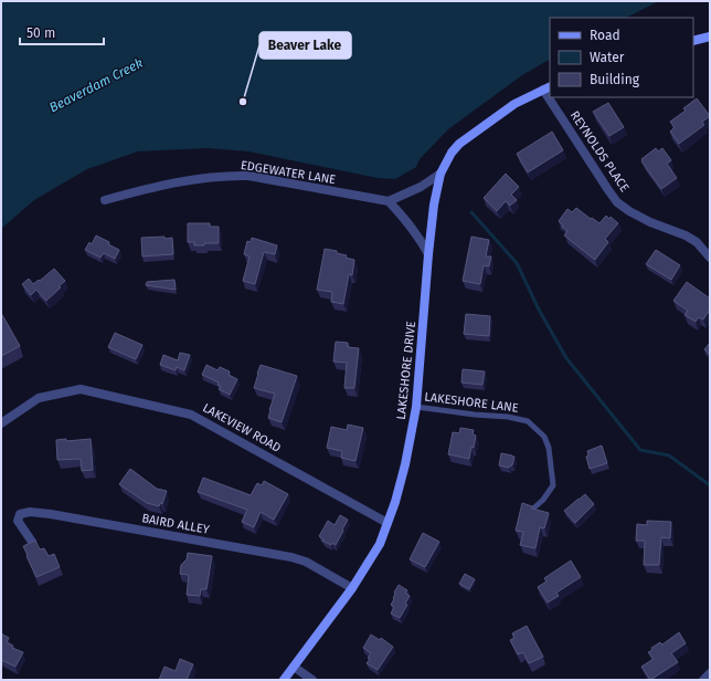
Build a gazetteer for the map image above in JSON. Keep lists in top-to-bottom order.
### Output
{
  "streets": {
    "street": [
      "REYNOLDS PLACE",
      "EDGEWATER LANE",
      "LAKESHORE DRIVE",
      "LAKEVIEW ROAD",
      "BAIRD ALLEY"
    ],
    "lane": ["LAKESHORE LANE"]
  },
  "crossings": [
    ["LAKESHORE DRIVE", "LAKESHORE LANE"],
    ["LAKESHORE DRIVE", "LAKEVIEW ROAD"],
    ["LAKESHORE DRIVE", "BAIRD ALLEY"]
  ],
  "water": ["Beaverdam Creek"],
  "places": ["Beaver Lake"],
  "legend": ["Road", "Water", "Building"],
  "scale_bar": "50 m"
}
